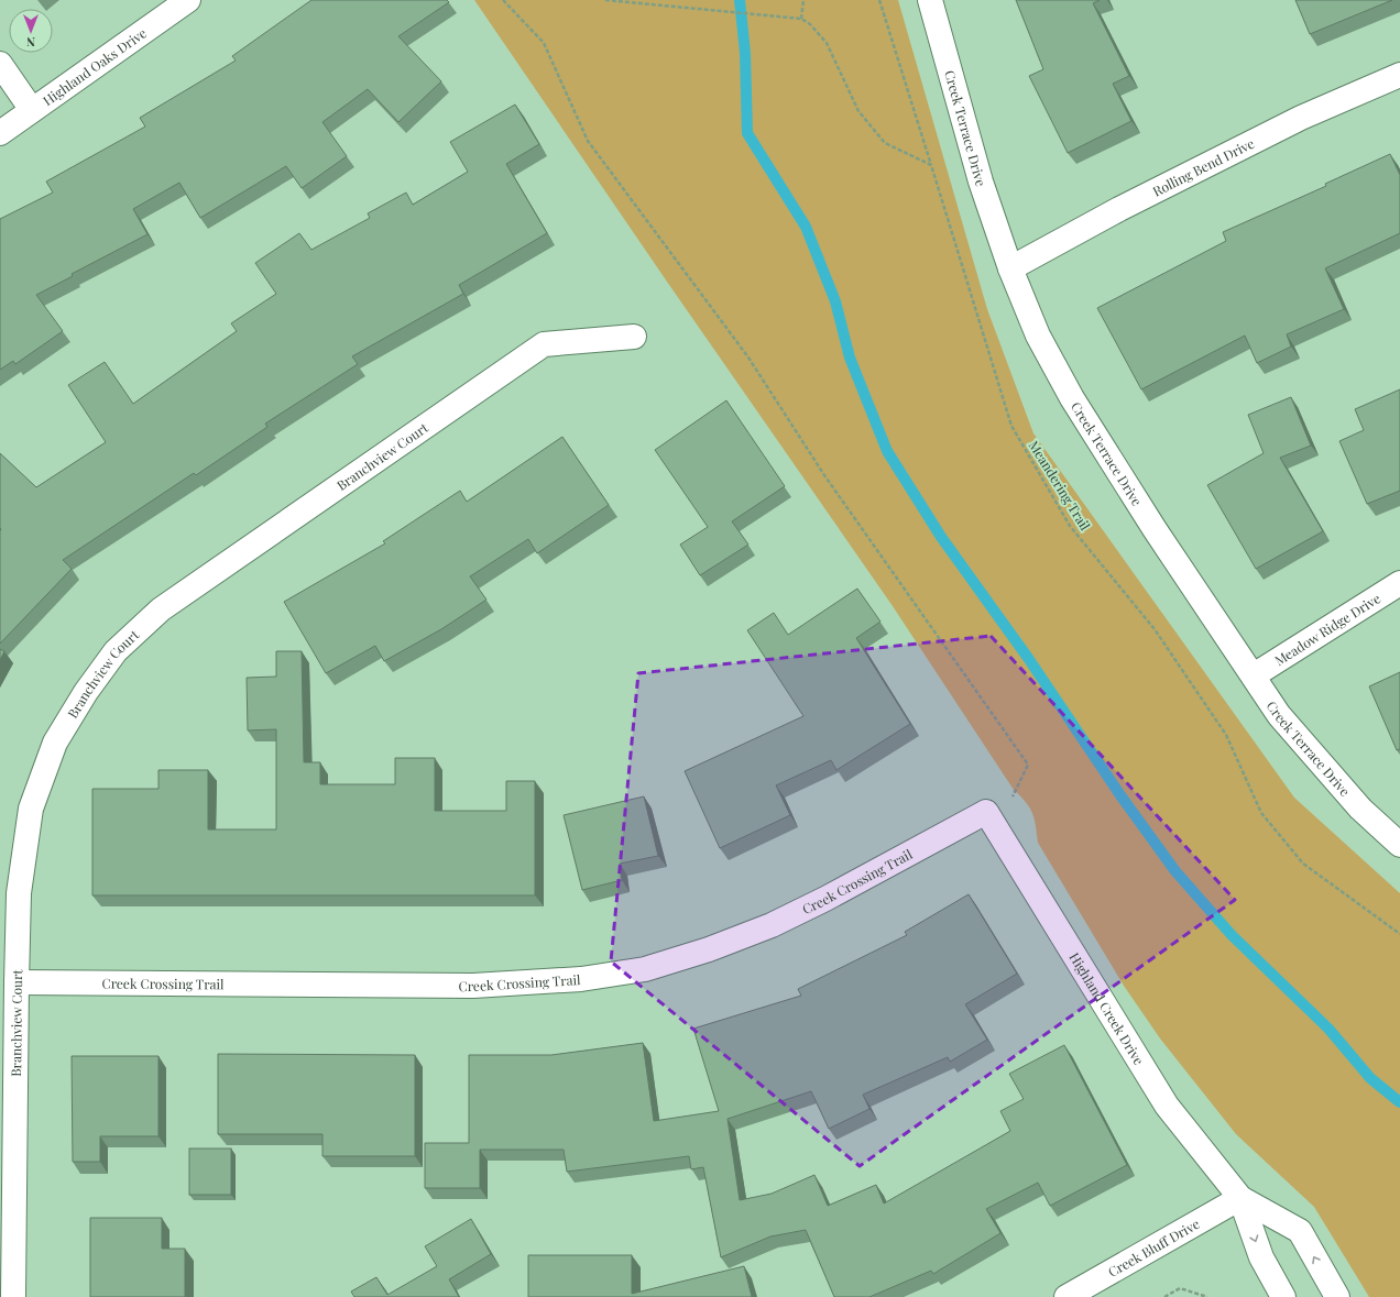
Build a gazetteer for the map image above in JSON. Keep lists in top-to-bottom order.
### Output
{
  "streets": {
    "street": [
      "Highland Oaks Drive",
      "Creek Terrace Drive",
      "Rolling Bend Drive",
      "Branchview Court",
      "Meadow Ridge Drive",
      "Creek Crossing Trail",
      "Highland Creek Drive",
      "Creek Bluff Drive"
    ],
    "path": ["Meandering Trail"]
  },
  "crossings": [
    ["Creek Terrace Drive", "Rolling Bend Drive"],
    ["Creek Terrace Drive", "Meadow Ridge Drive"],
    ["Branchview Court", "Creek Crossing Trail"],
    ["Creek Crossing Trail", "Highland Creek Drive"],
    ["Highland Creek Drive", "Creek Bluff Drive"]
  ],
  "north": "bottom"
}
